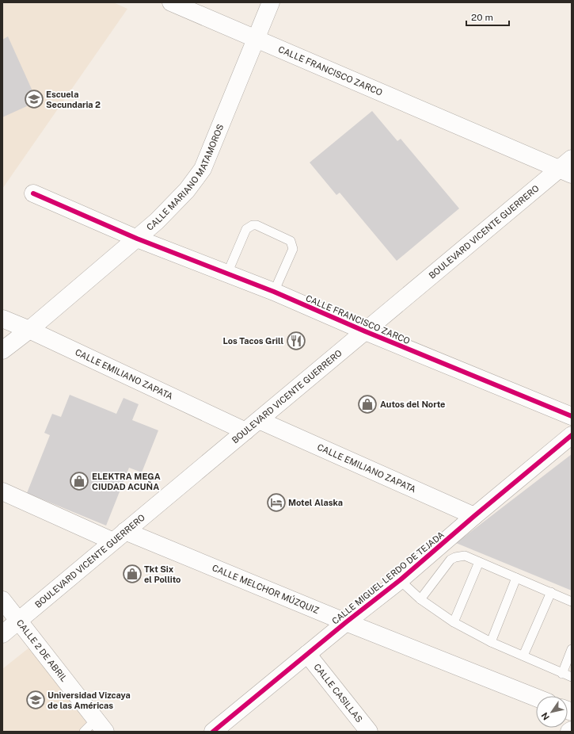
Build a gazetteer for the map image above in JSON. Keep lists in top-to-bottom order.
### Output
{
  "streets": {
    "street": [
      "CALLE FRANCISCO ZARCO",
      "CALLE MARIANO MATAMOROS",
      "BOULEVARD VICENTE GUERRERO",
      "CALLE EMILIANO ZAPATA",
      "CALLE MIGUEL LERDO DE TEJADA",
      "CALLE MELCHOR MÚZQUIZ",
      "CALLE 2 DE ABRIL",
      "CALLE CASILLAS"
    ]
  },
  "crossings": [
    ["CALLE FRANCISCO ZARCO", "CALLE MARIANO MATAMOROS"],
    ["CALLE FRANCISCO ZARCO", "BOULEVARD VICENTE GUERRERO"],
    ["CALLE MARIANO MATAMOROS", "CALLE EMILIANO ZAPATA"],
    ["BOULEVARD VICENTE GUERRERO", "CALLE EMILIANO ZAPATA"],
    ["BOULEVARD VICENTE GUERRERO", "CALLE MELCHOR MÚZQUIZ"],
    ["BOULEVARD VICENTE GUERRERO", "CALLE 2 DE ABRIL"],
    ["CALLE EMILIANO ZAPATA", "CALLE MIGUEL LERDO DE TEJADA"],
    ["CALLE MIGUEL LERDO DE TEJADA", "CALLE MELCHOR MÚZQUIZ"],
    ["CALLE MIGUEL LERDO DE TEJADA", "CALLE CASILLAS"]
  ],
  "places": {
    "school or university": ["Escuela Secundaria 2", "Universidad Vizcaya de las Américas"],
    "restaurant": ["Los Tacos Grill"],
    "shop": ["Autos del Norte", "ELEKTRA MEGA CIUDAD ACUÑA", "Tkt Six el Pollito"],
    "hotel": ["Motel Alaska"]
  },
  "scale_bar": "20 m",
  "north": "bottom left"
}
